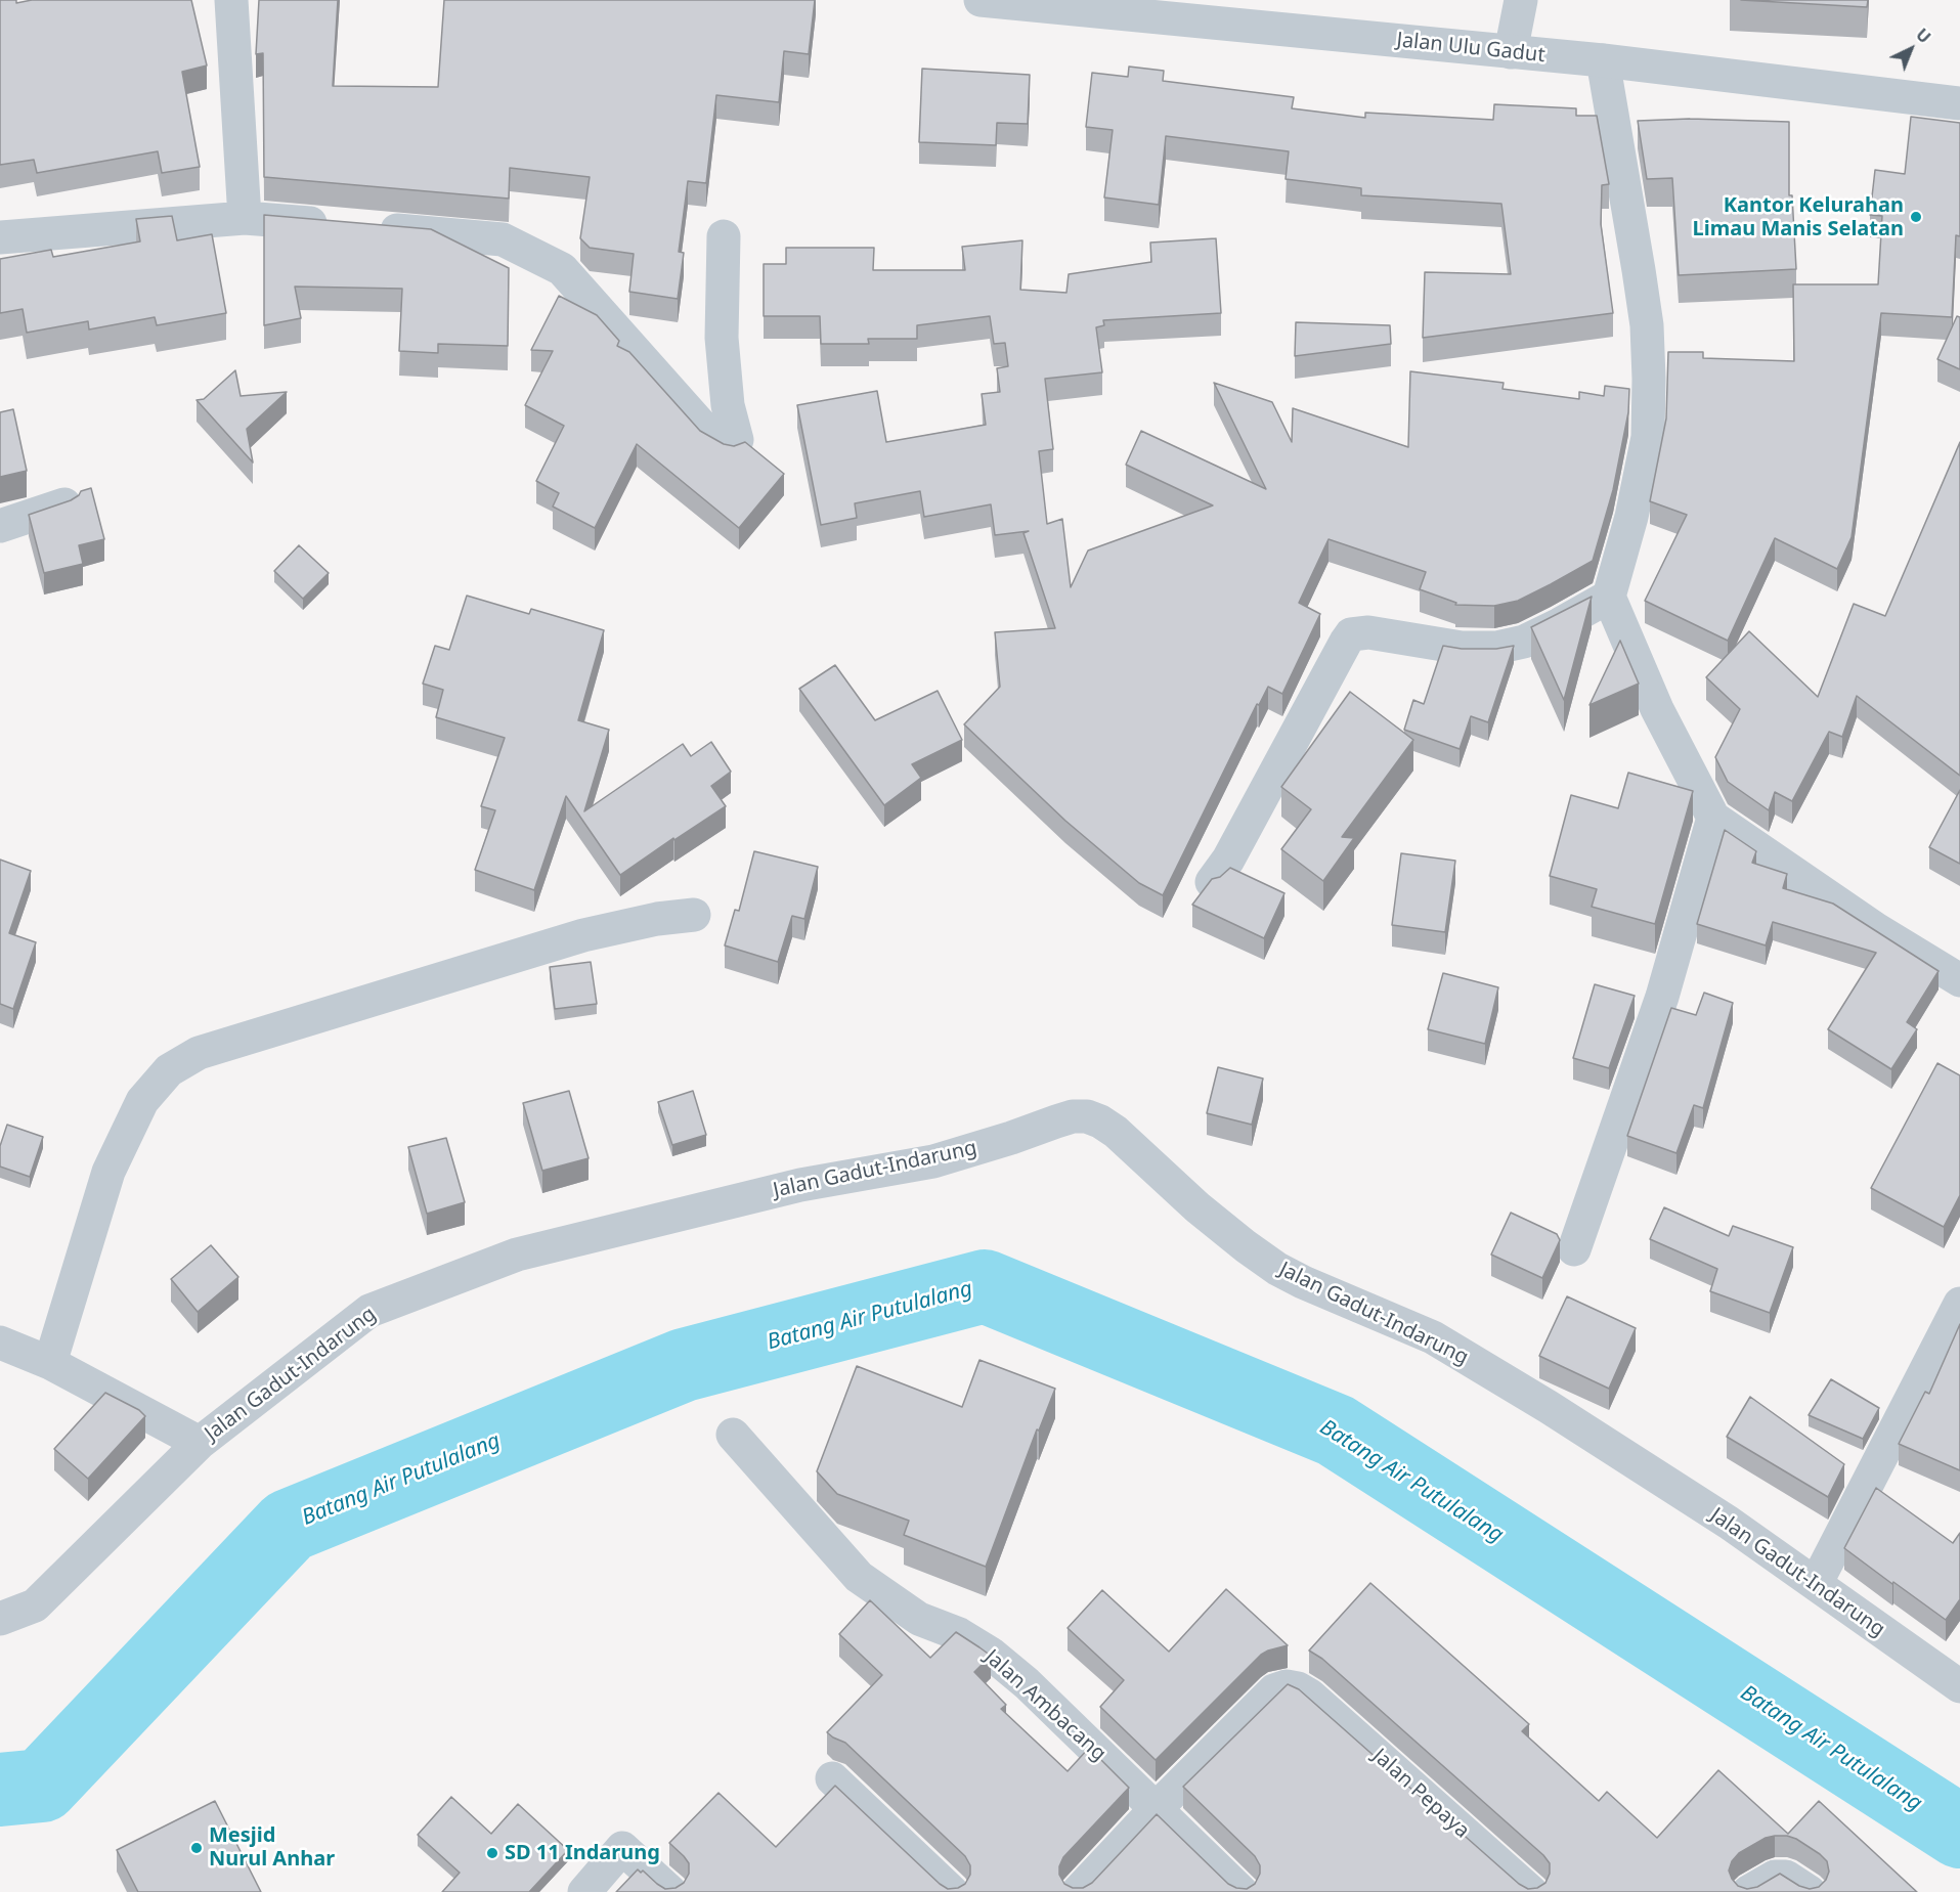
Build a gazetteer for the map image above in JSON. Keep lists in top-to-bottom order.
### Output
{
  "streets": {
    "street": [
      "Jalan Ulu Gadut",
      "Jalan Gadut-Indarung",
      "Jalan Ambacang",
      "Jalan Pepaya"
    ]
  },
  "crossings": [
    ["Jalan Ambacang", "Jalan Pepaya"]
  ],
  "water": ["Batang Air Putulalang"],
  "places": ["Kantor Kelurahan Limau Manis Selatan", "Mesjid Nurul Anhar", "SD 11 Indarung"],
  "north": "top right"
}
